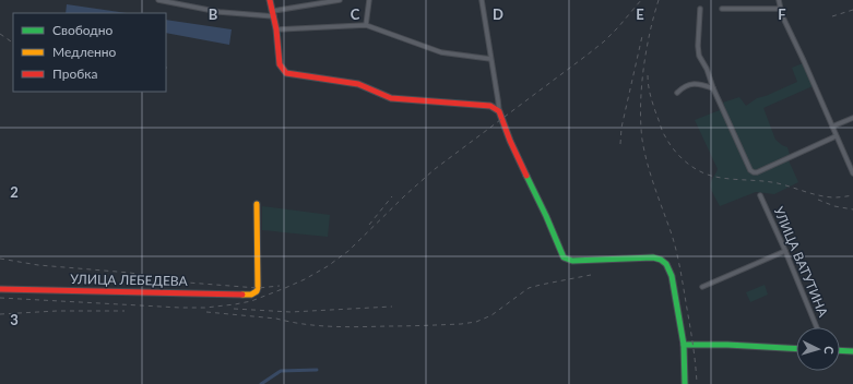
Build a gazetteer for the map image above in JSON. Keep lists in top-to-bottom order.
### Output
{
  "streets": {
    "street": ["УЛИЦА ВАТУТИНА", "УЛИЦА ЛЕБЕДЕВА"]
  },
  "legend": ["Свободно", "Медленно", "Пробка"],
  "north": "right",
  "grid": {
    "columns": [
      "B",
      "C",
      "D",
      "E",
      "F"
    ],
    "rows": ["2", "3"]
  }
}
